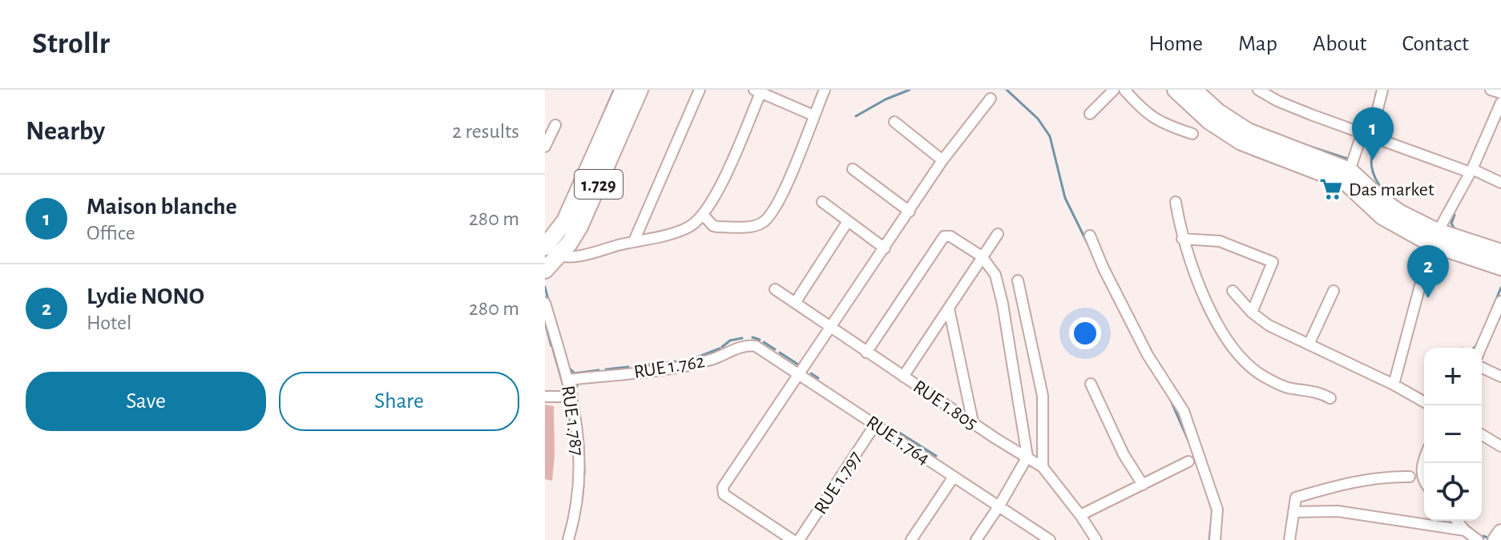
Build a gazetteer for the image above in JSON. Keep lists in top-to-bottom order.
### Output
{
  "streets": {
    "main road": ["1.729"],
    "street": [
      "RUE 1.762",
      "RUE 1.805",
      "RUE 1.787",
      "RUE 1.764",
      "RUE 1.797"
    ]
  },
  "crossings": [
    ["RUE 1.762", "RUE 1.787"],
    ["RUE 1.762", "RUE 1.764"],
    ["RUE 1.764", "RUE 1.797"]
  ],
  "places": {
    "supermarket": ["Das market"]
  },
  "page": {
    "header": "Strollr",
    "nav": [
      "Home",
      "Map",
      "About",
      "Contact"
    ],
    "heading": ["Nearby", "2 results"],
    "pins": ["1", "2"],
    "list": [
      {
        "mark": "1",
        "name": "Maison blanche",
        "note": "Office",
        "value": "280 m"
      },
      {
        "mark": "2",
        "name": "Lydie NONO",
        "note": "Hotel",
        "value": "280 m"
      }
    ],
    "map_buttons": ["+", "−"],
    "buttons": ["Save", "Share"]
  }
}
